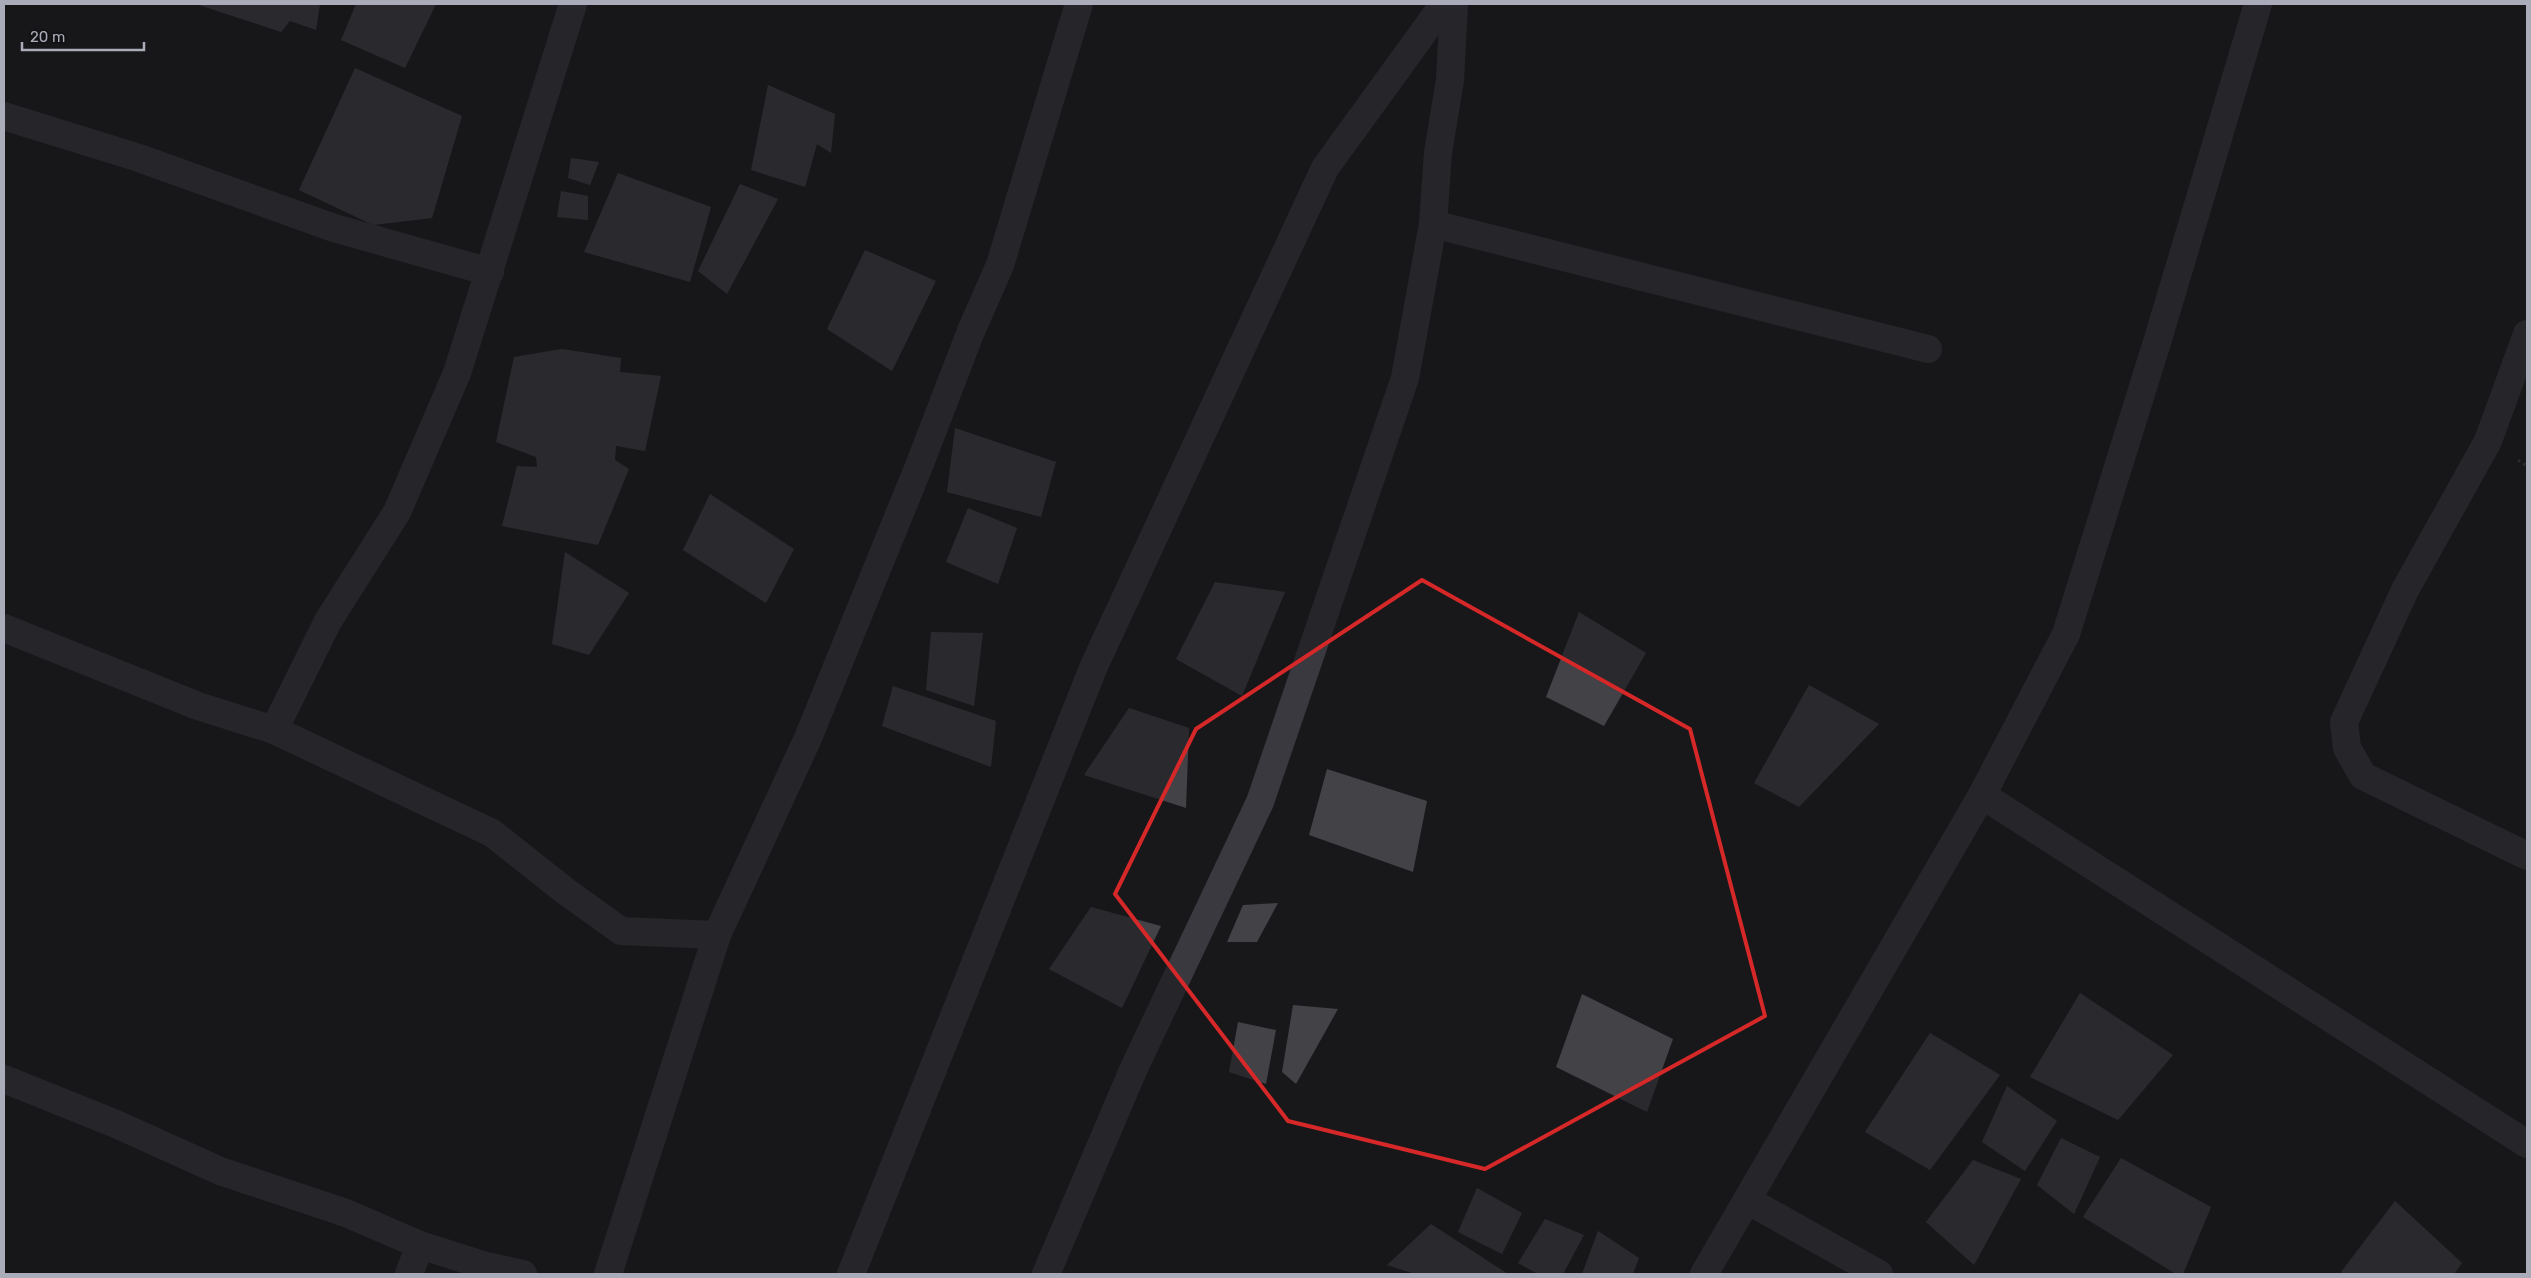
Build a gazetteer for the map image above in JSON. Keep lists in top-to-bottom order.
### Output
{
  "scale_bar": "20 m"
}
